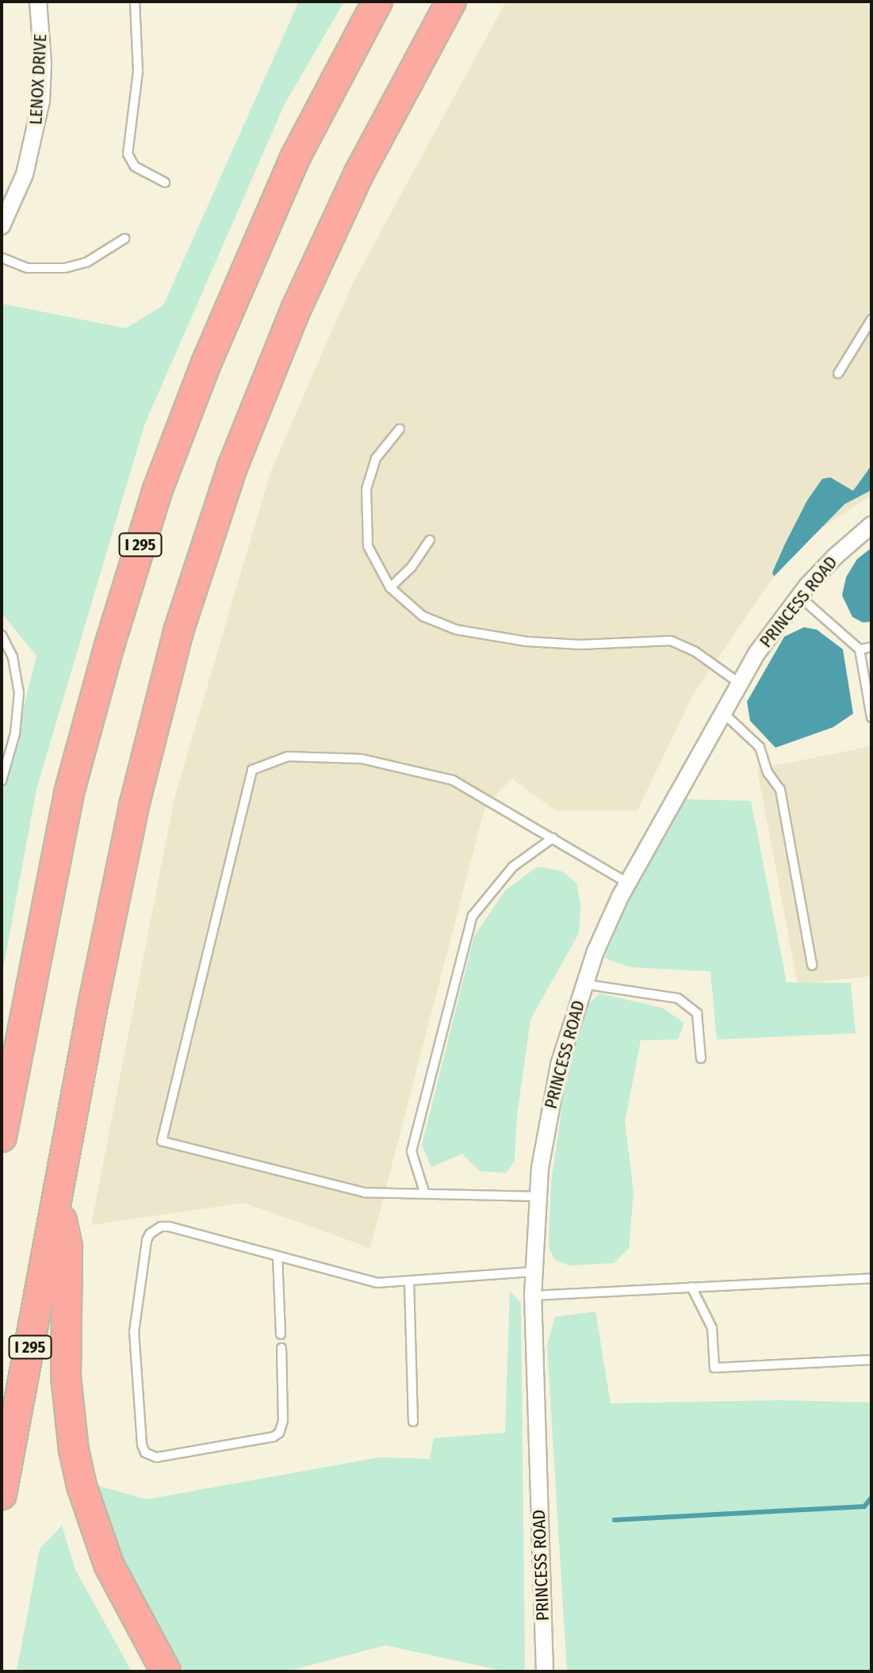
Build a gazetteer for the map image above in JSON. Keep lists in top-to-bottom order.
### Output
{
  "streets": {
    "highway": ["I 295"],
    "street": ["LENOX DRIVE", "PRINCESS ROAD"]
  }
}
